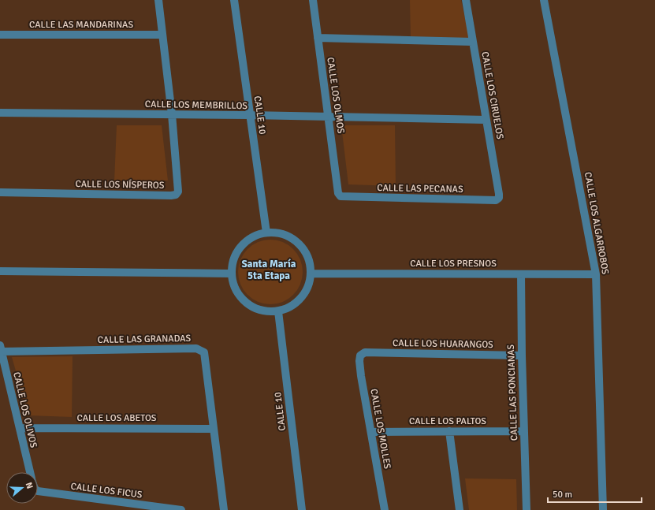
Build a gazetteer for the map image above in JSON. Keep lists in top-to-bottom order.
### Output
{
  "streets": {
    "street": [
      "CALLE LAS MANDARINAS",
      "CALLE LOS OLMOS",
      "CALLE LOS CIRUELOS",
      "CALLE LOS MEMBRILLOS",
      "CALLE 10",
      "CALLE LOS NÍSPEROS",
      "CALLE LAS PECANAS",
      "CALLE LOS ALGARROBOS",
      "CALLE LOS PRESNOS",
      "CALLE LAS GRANADAS",
      "CALLE LOS HUARANGOS",
      "CALLE LAS PONCIANAS",
      "CALLE LOS OLIVOS",
      "CALLE LOS ABETOS",
      "CALLE LOS PALTOS",
      "CALLE LOS MOLLES",
      "CALLE LOS FICUS"
    ]
  },
  "crossings": [
    ["CALLE LAS MANDARINAS", "CALLE LOS NÍSPEROS"],
    ["CALLE LOS OLMOS", "CALLE LOS MEMBRILLOS"],
    ["CALLE LOS OLMOS", "CALLE LAS PECANAS"],
    ["CALLE LOS CIRUELOS", "CALLE LOS MEMBRILLOS"],
    ["CALLE LOS CIRUELOS", "CALLE LAS PECANAS"],
    ["CALLE LOS MEMBRILLOS", "CALLE 10"],
    ["CALLE LOS MEMBRILLOS", "CALLE LOS NÍSPEROS"],
    ["CALLE 10", "CALLE LOS PRESNOS"],
    ["CALLE LOS ALGARROBOS", "CALLE LOS PRESNOS"],
    ["CALLE LOS PRESNOS", "CALLE LAS PONCIANAS"],
    ["CALLE LAS GRANADAS", "CALLE LOS OLIVOS"],
    ["CALLE LAS GRANADAS", "CALLE LOS ABETOS"],
    ["CALLE LOS HUARANGOS", "CALLE LAS PONCIANAS"],
    ["CALLE LOS HUARANGOS", "CALLE LOS MOLLES"],
    ["CALLE LAS PONCIANAS", "CALLE LOS PALTOS"],
    ["CALLE LOS OLIVOS", "CALLE LOS ABETOS"],
    ["CALLE LOS PALTOS", "CALLE LOS MOLLES"]
  ],
  "districts": ["Santa María 5ta Etapa"],
  "scale_bar": "50 m",
  "north": "right"
}
